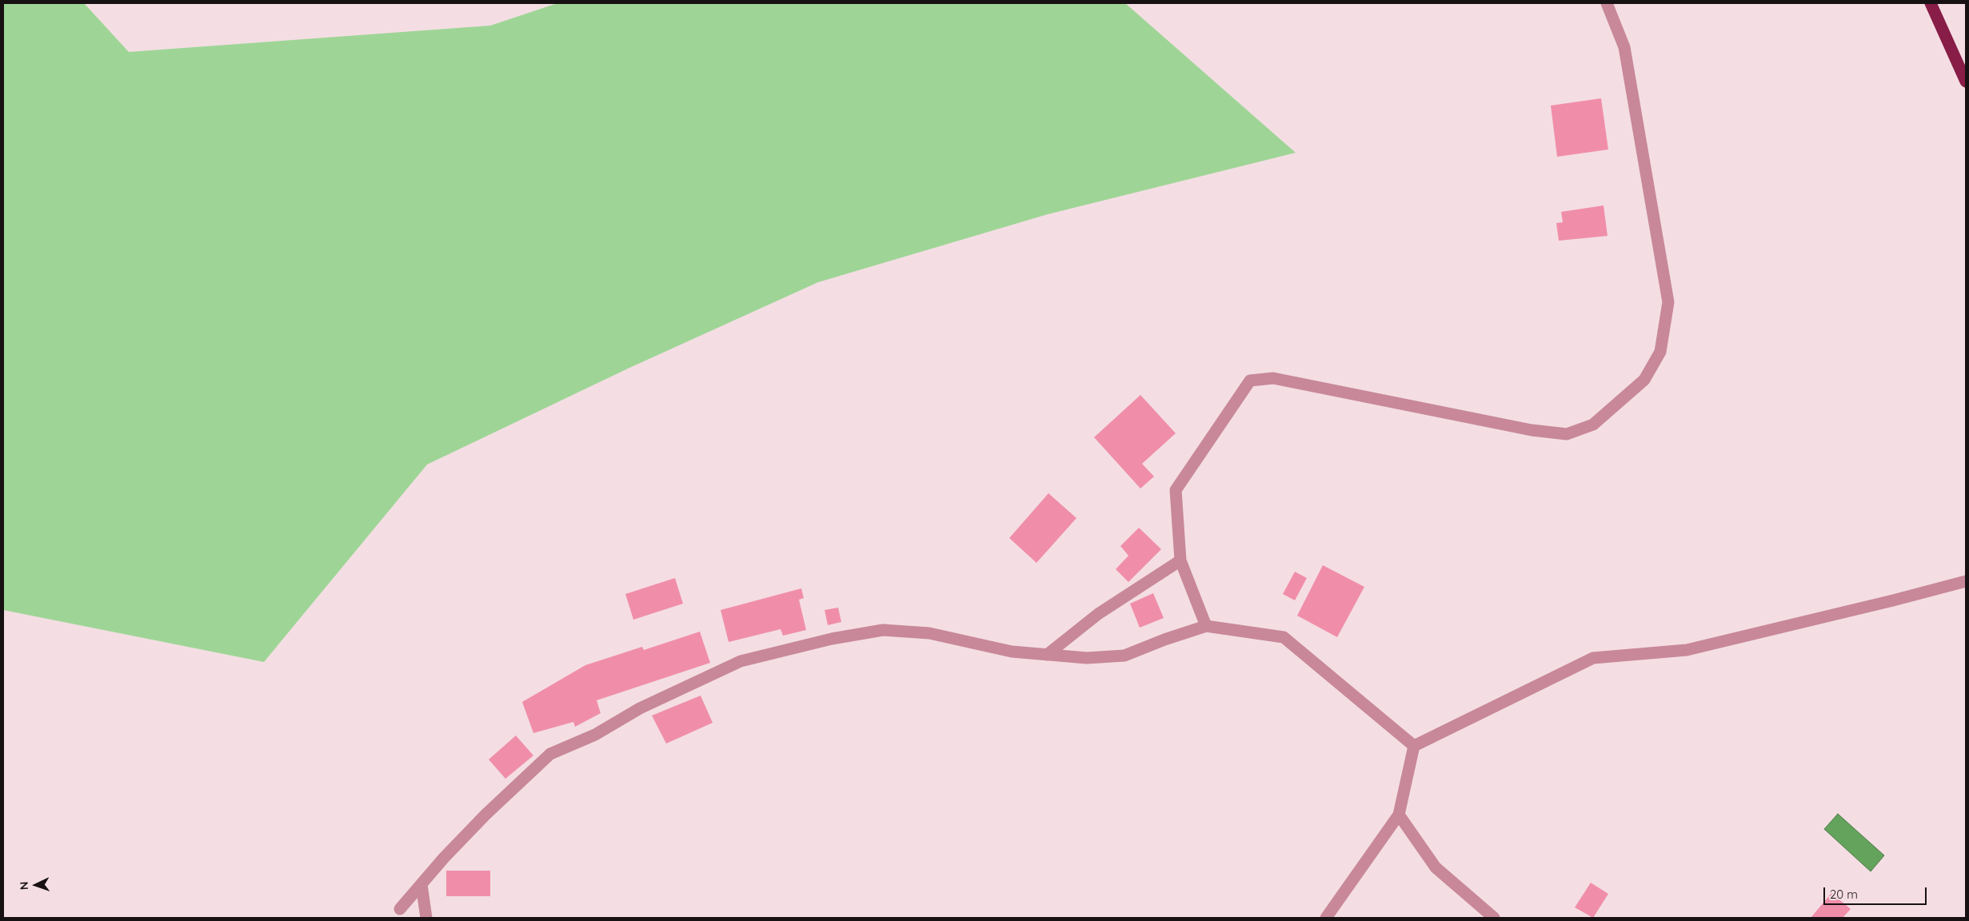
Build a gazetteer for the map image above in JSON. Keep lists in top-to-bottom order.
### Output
{
  "scale_bar": "20 m",
  "north": "left"
}
